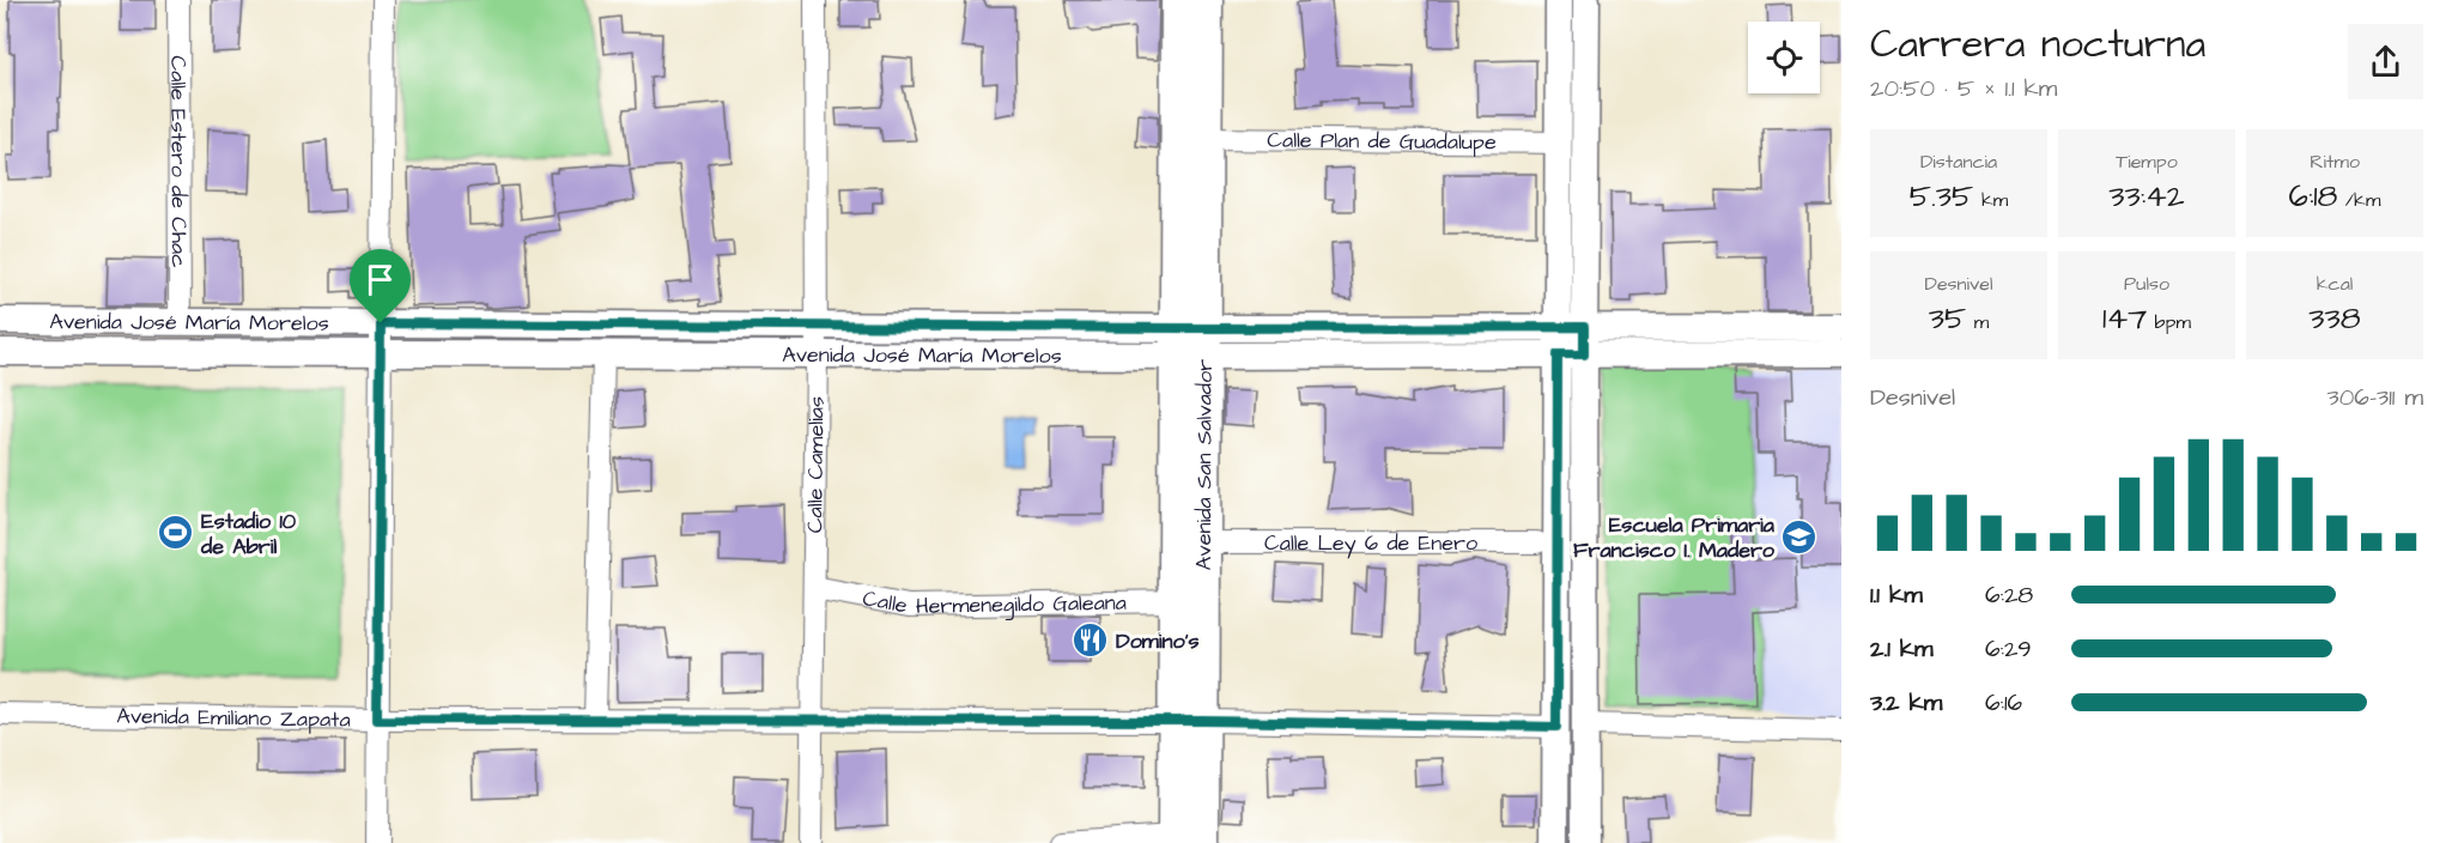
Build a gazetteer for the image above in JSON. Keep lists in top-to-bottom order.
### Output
{
  "streets": {
    "main road": ["Avenida San Salvador"],
    "street": [
      "Calle Plan de Guadalupe",
      "Calle Estero de Chac",
      "Avenida José María Morelos",
      "Calle Camelias",
      "Calle Ley 6 de Enero",
      "Calle Hermenegildo Galeana",
      "Avenida Emiliano Zapata"
    ]
  },
  "crossings": [
    ["Calle Plan de Guadalupe", "Avenida San Salvador"],
    ["Calle Estero de Chac", "Avenida José María Morelos"],
    ["Avenida José María Morelos", "Calle Camelias"],
    ["Avenida José María Morelos", "Avenida San Salvador"],
    ["Calle Camelias", "Calle Hermenegildo Galeana"],
    ["Calle Camelias", "Avenida Emiliano Zapata"],
    ["Avenida San Salvador", "Calle Ley 6 de Enero"],
    ["Avenida San Salvador", "Calle Hermenegildo Galeana"],
    ["Avenida San Salvador", "Avenida Emiliano Zapata"]
  ],
  "places": {
    "sports": ["Estadio 10 de Abril"],
    "school or university": ["Escuela Primaria Francisco I. Madero"],
    "restaurant": ["Domino's"]
  },
  "page": {
    "heading": ["Carrera nocturna", "20:50 · 5 × 1.1 km"],
    "stats": [
      ["Distancia", "5.35 km"],
      ["Tiempo", "33:42"],
      ["Ritmo", "6:18 /km"],
      ["Desnivel", "35 m"],
      ["Pulso", "147 bpm"],
      ["kcal", "338"]
    ],
    "chart": ["Desnivel", "306–311 m"],
    "list": [
      {
        "name": "1.1 km",
        "note": "6:28"
      },
      {
        "name": "2.1 km",
        "note": "6:29"
      },
      {
        "name": "3.2 km",
        "note": "6:16"
      }
    ]
  }
}
